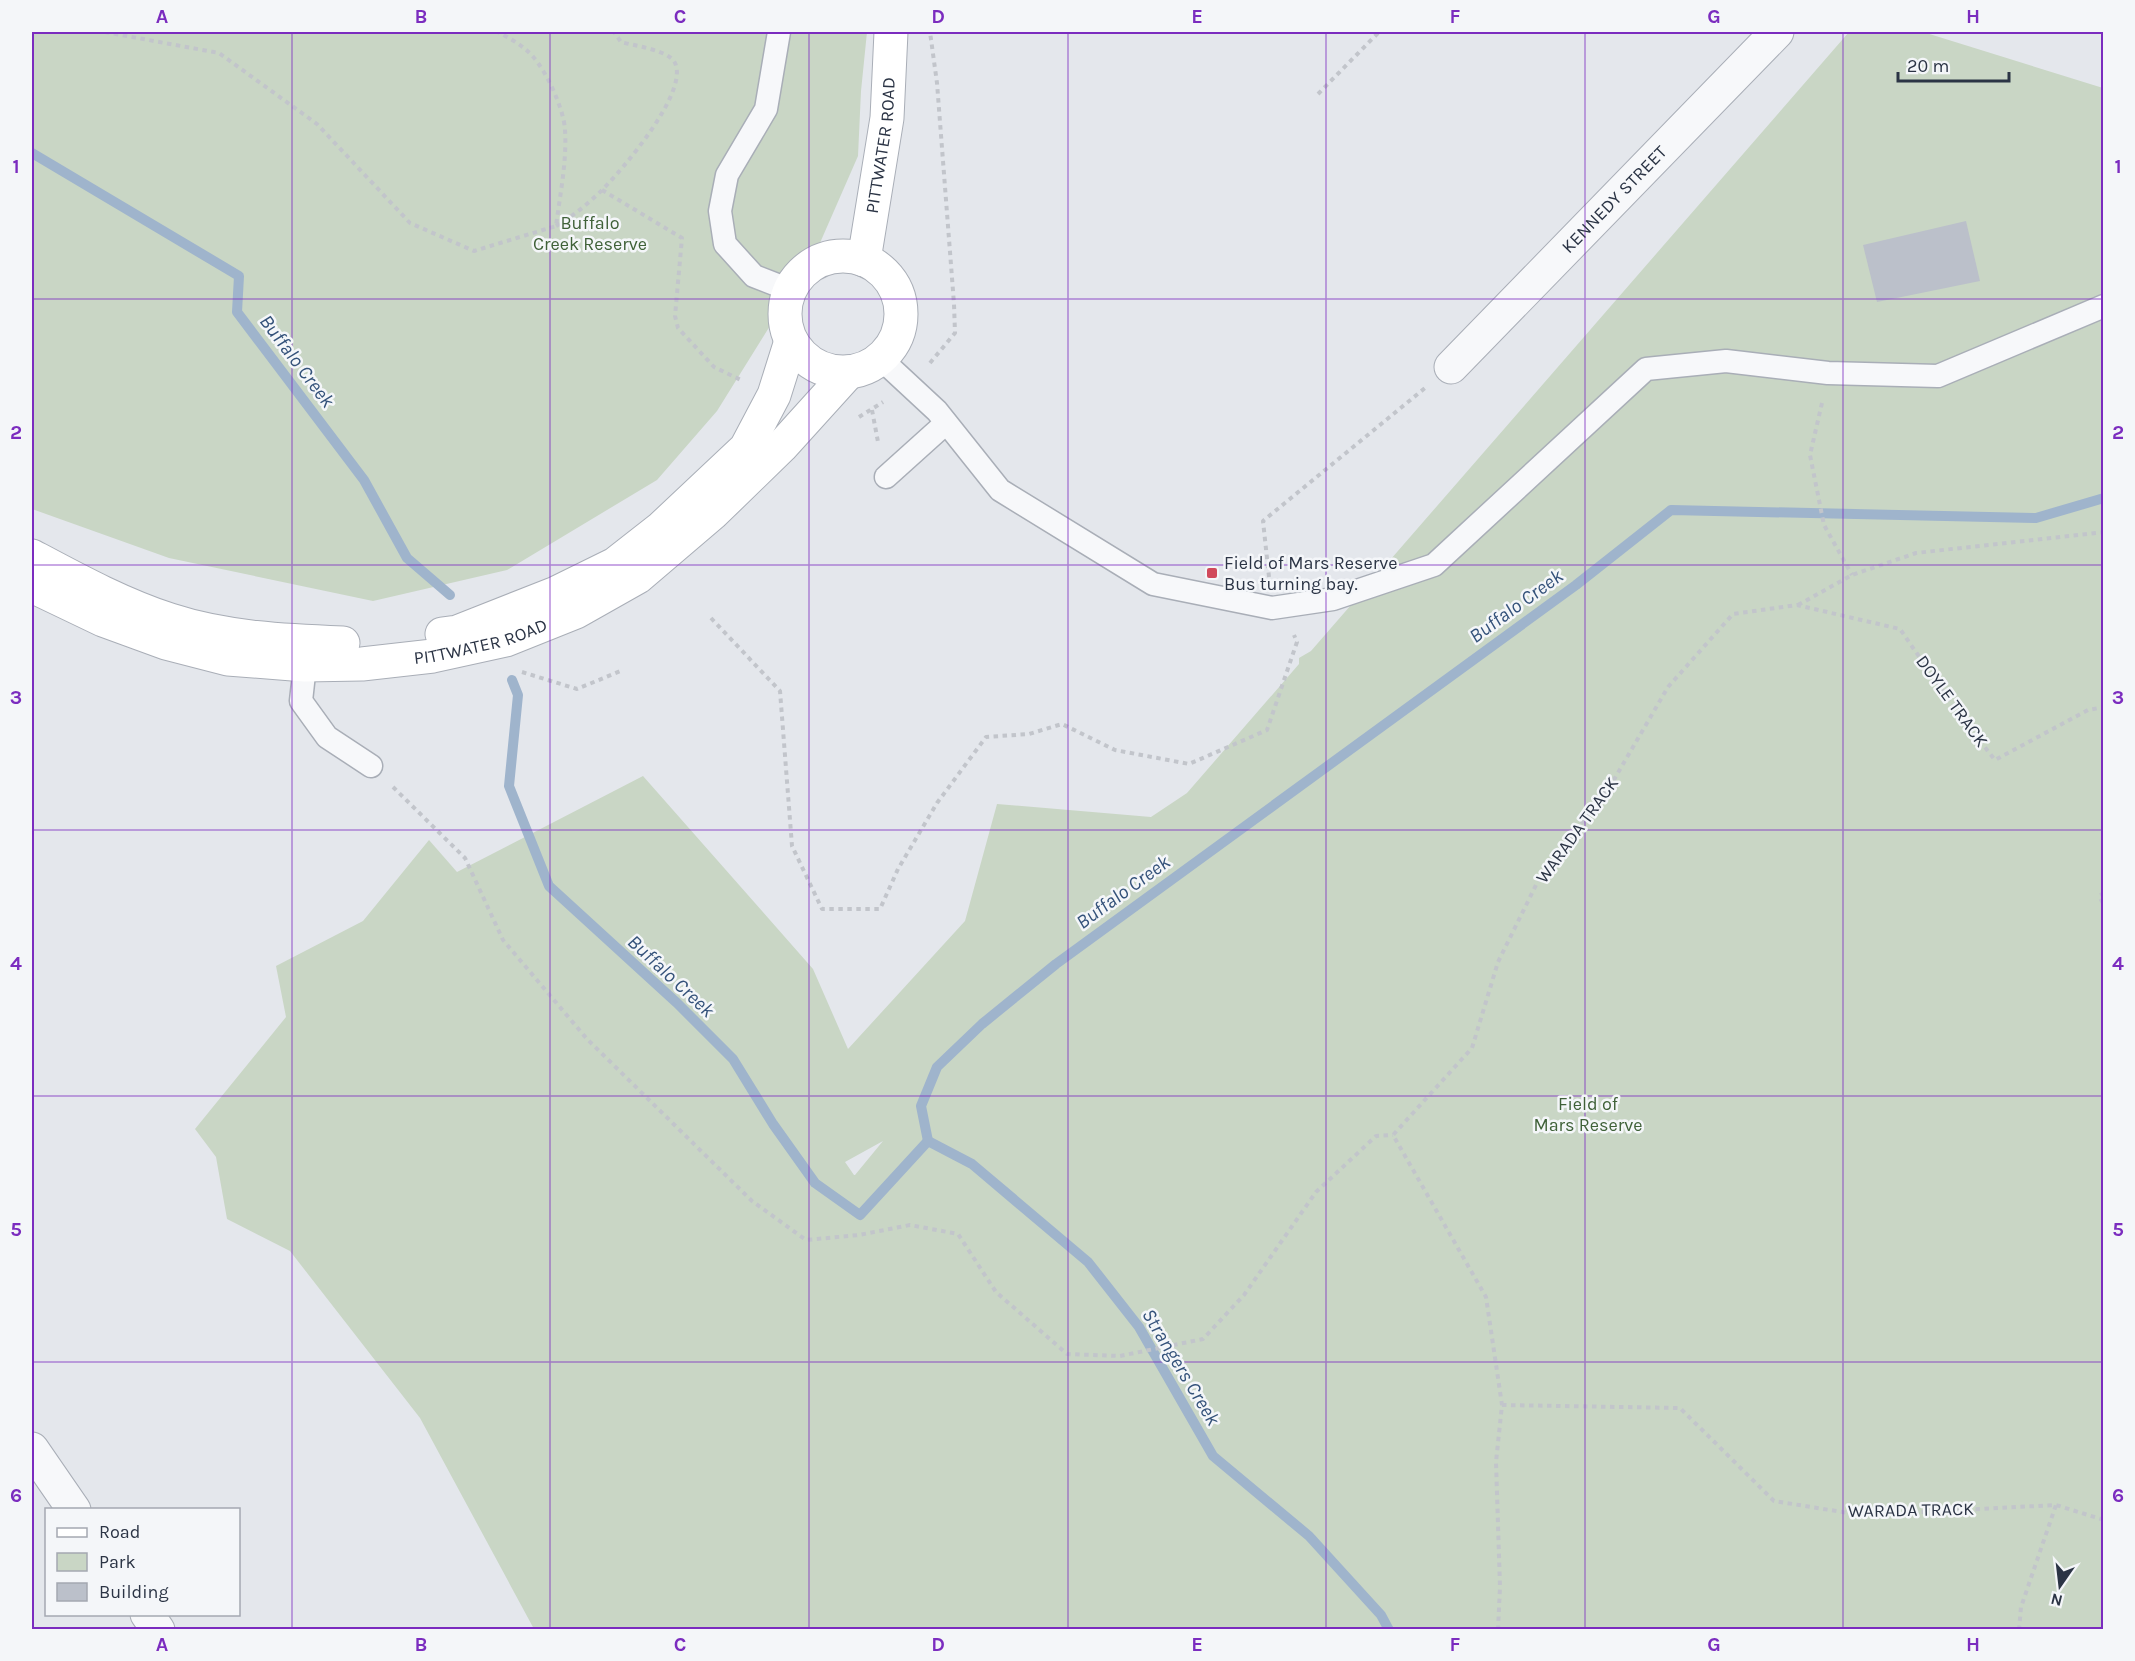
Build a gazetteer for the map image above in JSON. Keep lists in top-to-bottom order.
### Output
{
  "streets": {
    "main road": ["PITTWATER ROAD"],
    "street": ["KENNEDY STREET"],
    "path": ["DOYLE TRACK", "WARADA TRACK"]
  },
  "crossings": [
    ["DOYLE TRACK", "WARADA TRACK"]
  ],
  "water": ["Buffalo Creek", "Strangers Creek"],
  "parks": ["Buffalo Creek Reserve", "Field of Mars Reserve"],
  "places": {
    "transit": ["Field of Mars Reserve Bus turning bay."]
  },
  "legend": ["Road", "Park", "Building"],
  "scale_bar": "20 m",
  "north": "bottom",
  "grid": {
    "columns": [
      "A",
      "B",
      "C",
      "D",
      "E",
      "F",
      "G",
      "H"
    ],
    "rows": [
      "1",
      "2",
      "3",
      "4",
      "5",
      "6"
    ]
  }
}
